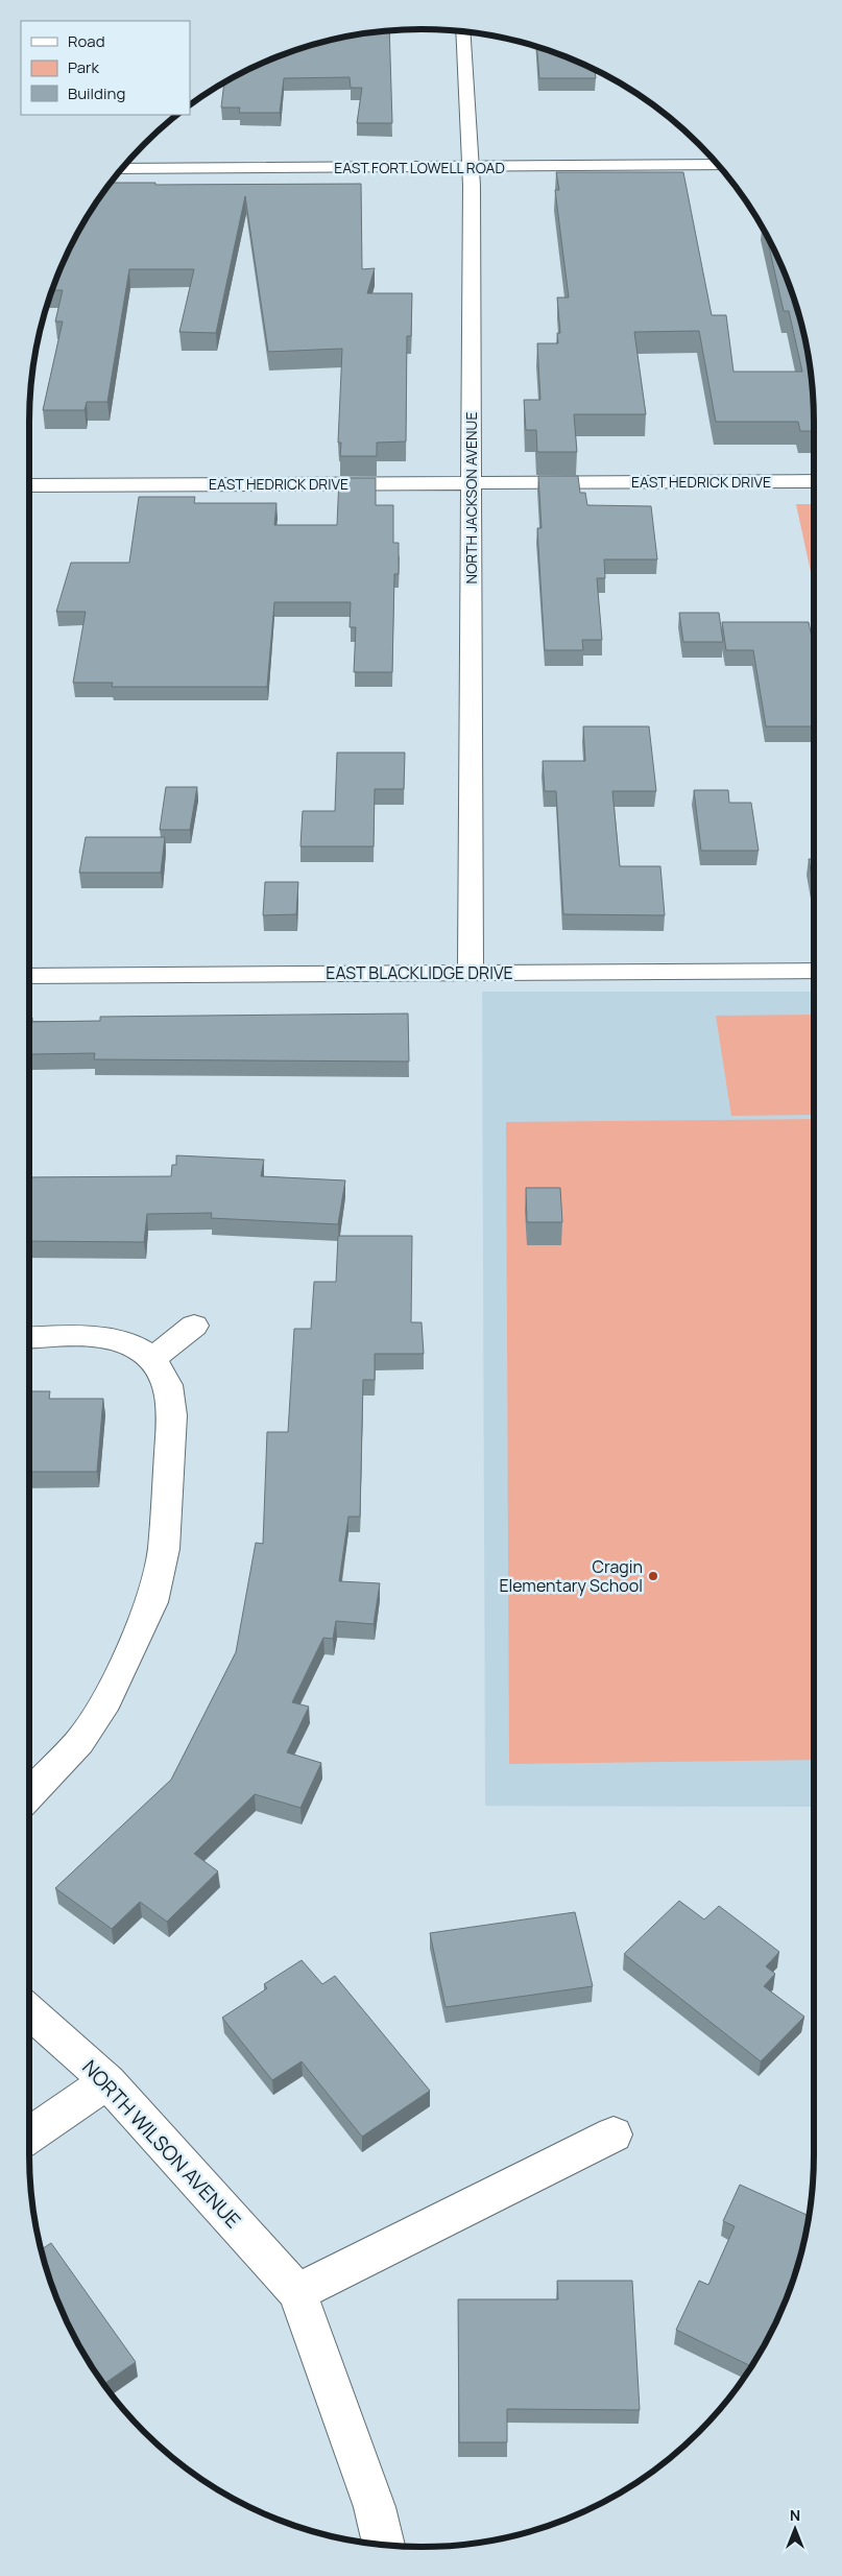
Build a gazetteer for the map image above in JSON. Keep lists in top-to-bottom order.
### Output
{
  "streets": {
    "street": [
      "EAST FORT LOWELL ROAD",
      "EAST HEDRICK DRIVE",
      "NORTH JACKSON AVENUE",
      "EAST BLACKLIDGE DRIVE",
      "NORTH WILSON AVENUE"
    ]
  },
  "crossings": [
    ["EAST FORT LOWELL ROAD", "NORTH JACKSON AVENUE"],
    ["EAST HEDRICK DRIVE", "NORTH JACKSON AVENUE"],
    ["NORTH JACKSON AVENUE", "EAST BLACKLIDGE DRIVE"]
  ],
  "places": ["Cragin Elementary School"],
  "legend": ["Road", "Park", "Building"],
  "north": "top"
}
